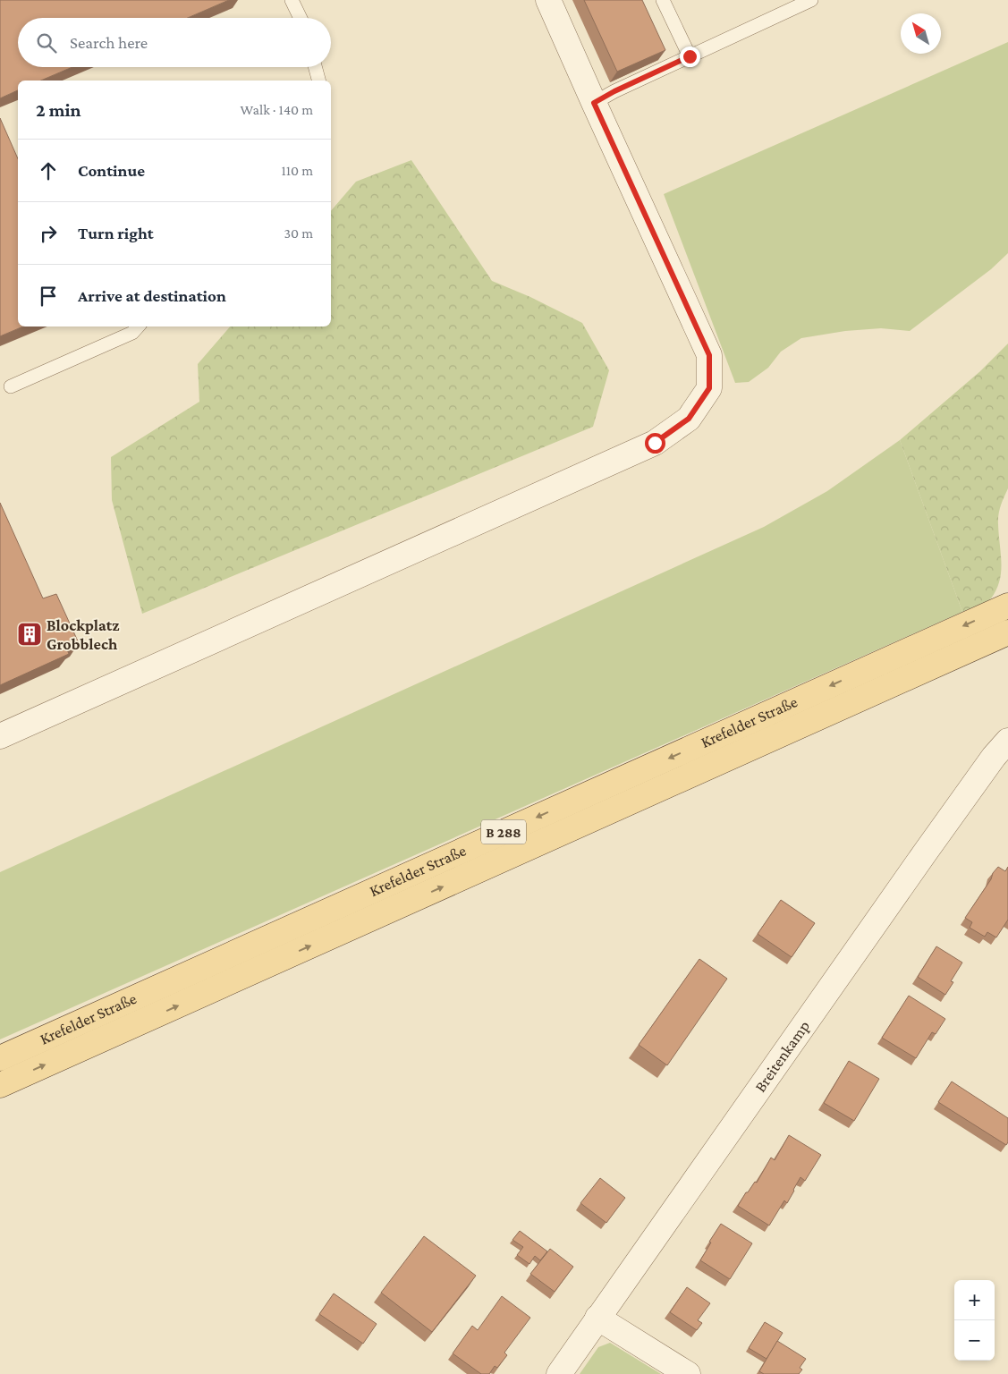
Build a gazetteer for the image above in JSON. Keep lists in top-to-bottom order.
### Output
{
  "streets": {
    "main road": ["Krefelder Straße", "B 288"],
    "street": ["Breitenkamp"]
  },
  "places": {
    "building": ["Blockplatz Grobblech"]
  },
  "north": "top left",
  "page": {
    "search": "Search here",
    "heading": ["2 min", "Walk · 140 m"],
    "list": [
      ["Continue", "110 m"],
      ["Turn right", "30 m"],
      "Arrive at destination"
    ],
    "map_buttons": ["+", "−"]
  }
}
